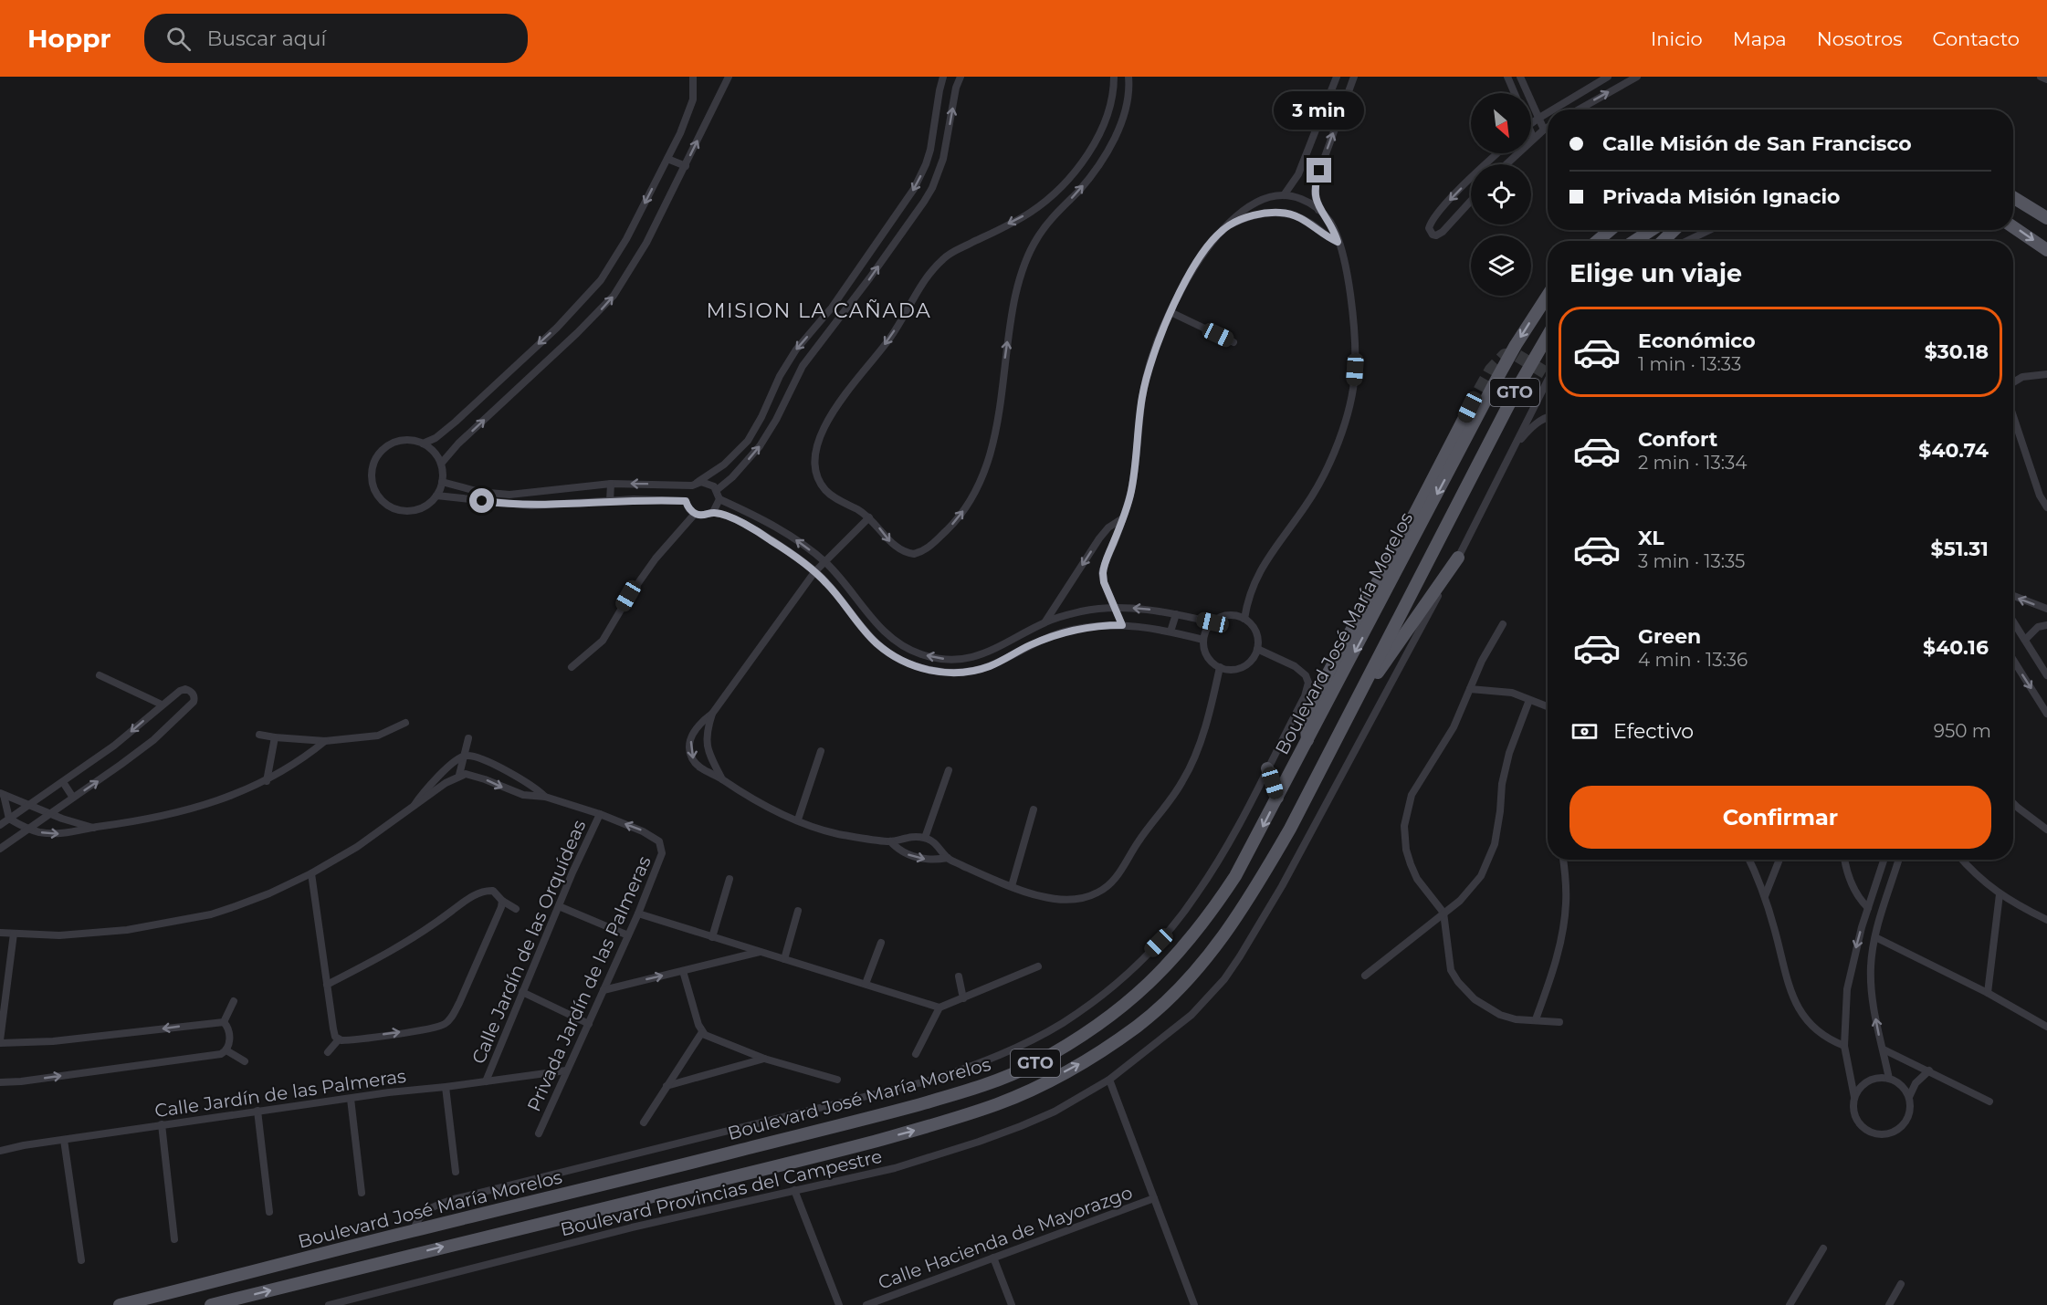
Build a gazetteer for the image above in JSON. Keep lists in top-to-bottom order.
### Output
{
  "streets": {
    "main road": ["GTO", "Boulevard José María Morelos"],
    "street": [
      "Calle Jardín de las Orquídeas",
      "Privada Jardín de las Palmeras",
      "Calle Jardín de las Palmeras",
      "Boulevard Provincias del Campestre",
      "Calle Hacienda de Mayorazgo"
    ]
  },
  "crossings": [
    ["Calle Jardín de las Orquídeas", "Privada Jardín de las Palmeras"],
    ["Calle Jardín de las Orquídeas", "Calle Jardín de las Palmeras"],
    ["Privada Jardín de las Palmeras", "Calle Jardín de las Palmeras"]
  ],
  "districts": ["MISION LA CAÑADA"],
  "north": "bottom right",
  "page": {
    "header": "Hoppr",
    "search": "Buscar aquí",
    "nav": [
      "Inicio",
      "Mapa",
      "Nosotros",
      "Contacto"
    ],
    "bubble": "3 min",
    "banner": ["Calle Misión de San Francisco", "Privada Misión Ignacio"],
    "heading": "Elige un viaje",
    "list": [
      {
        "name": "Económico",
        "note": "1 min · 13:33",
        "value": "$30.18"
      },
      {
        "name": "Confort",
        "note": "2 min · 13:34",
        "value": "$40.74"
      },
      {
        "name": "XL",
        "note": "3 min · 13:35",
        "value": "$51.31"
      },
      {
        "name": "Green",
        "note": "4 min · 13:36",
        "value": "$40.16"
      }
    ],
    "pay": ["Efectivo", "950 m"],
    "buttons": "Confirmar"
  }
}
